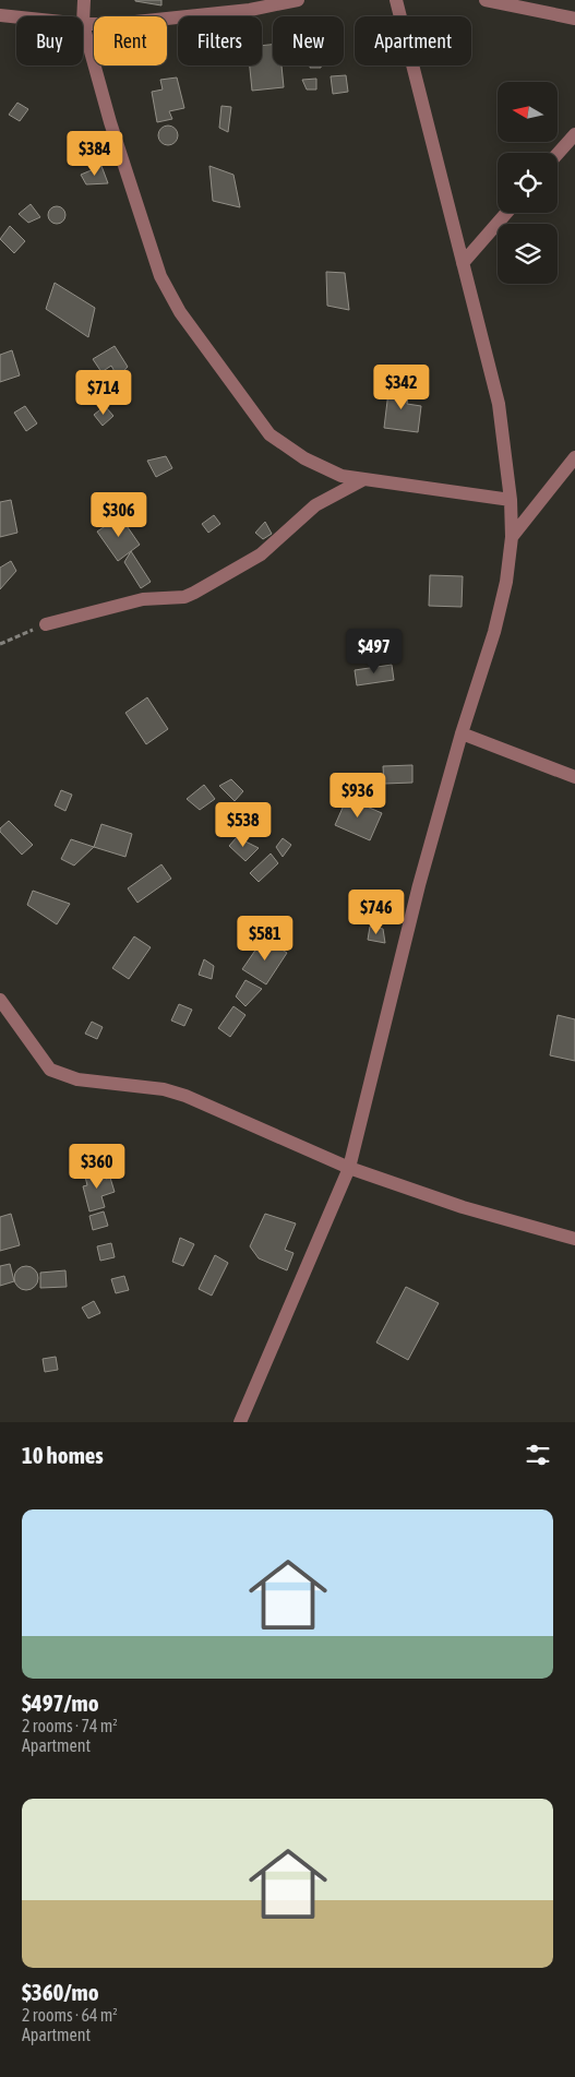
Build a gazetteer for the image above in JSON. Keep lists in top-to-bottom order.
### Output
{
  "north": "left",
  "page": {
    "chip": [
      "Buy",
      "Rent",
      "Filters",
      "New",
      "Apartment"
    ],
    "price": [
      "$384",
      "$342",
      "$714",
      "$306",
      "$497",
      "$936",
      "$538",
      "$746",
      "$581",
      "$360"
    ],
    "heading": "10 homes",
    "list": [
      {
        "name": "$497/mo",
        "note": "2 rooms · 74 m² · Apartment"
      },
      {
        "name": "$360/mo",
        "note": "2 rooms · 64 m² · Apartment"
      }
    ]
  }
}
